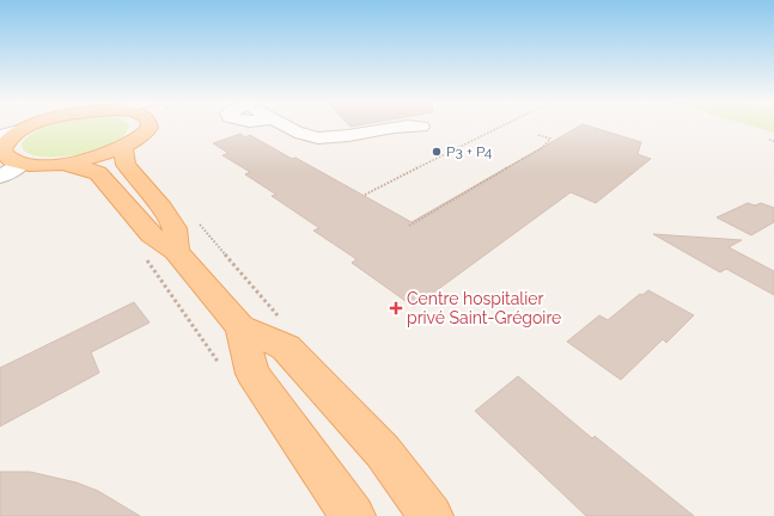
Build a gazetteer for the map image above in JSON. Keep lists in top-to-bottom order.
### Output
{
  "places": {
    "other": ["P3 + P4"],
    "health": ["Centre hospitalier privé Saint-Grégoire"]
  }
}
